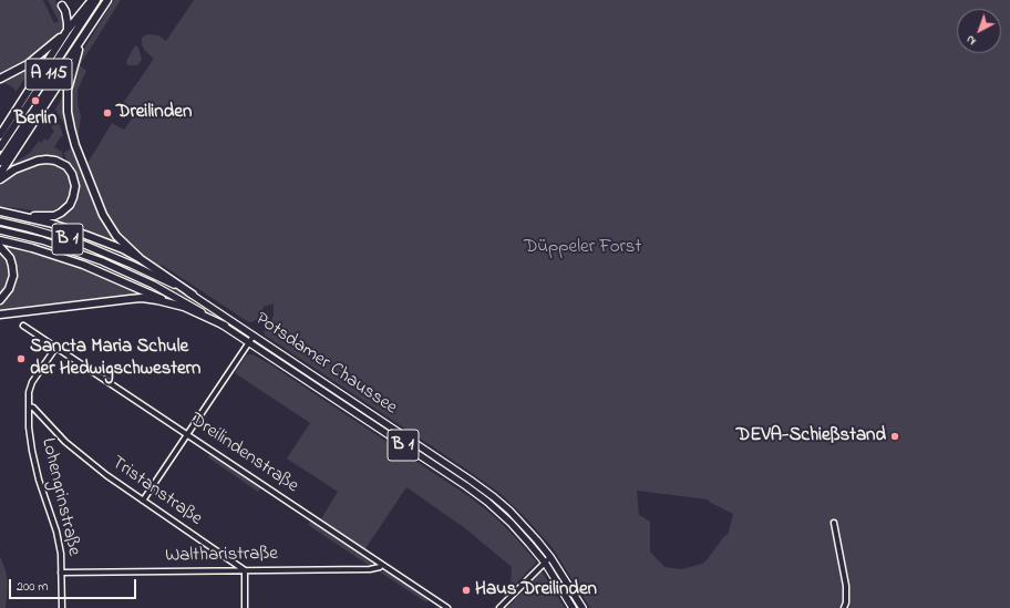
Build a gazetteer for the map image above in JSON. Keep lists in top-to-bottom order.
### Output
{
  "streets": {
    "highway": ["A 115"],
    "main road": ["B 1", "Potsdamer Chaussee"],
    "street": [
      "Dreilindenstraße",
      "Tristanstraße",
      "Lohengrinstraße",
      "Waltharistraße"
    ]
  },
  "crossings": [
    ["Dreilindenstraße", "Lohengrinstraße"],
    ["Dreilindenstraße", "Waltharistraße"],
    ["Tristanstraße", "Lohengrinstraße"],
    ["Tristanstraße", "Waltharistraße"],
    ["Lohengrinstraße", "Waltharistraße"]
  ],
  "parks": ["Düppeler Forst"],
  "places": [
    "Berlin",
    "Dreilinden",
    "Sancta Maria Schule der Hedwigschwestern",
    "DEVA-Schießstand",
    "Haus Dreilinden"
  ],
  "scale_bar": "200 m",
  "north": "bottom left"
}
